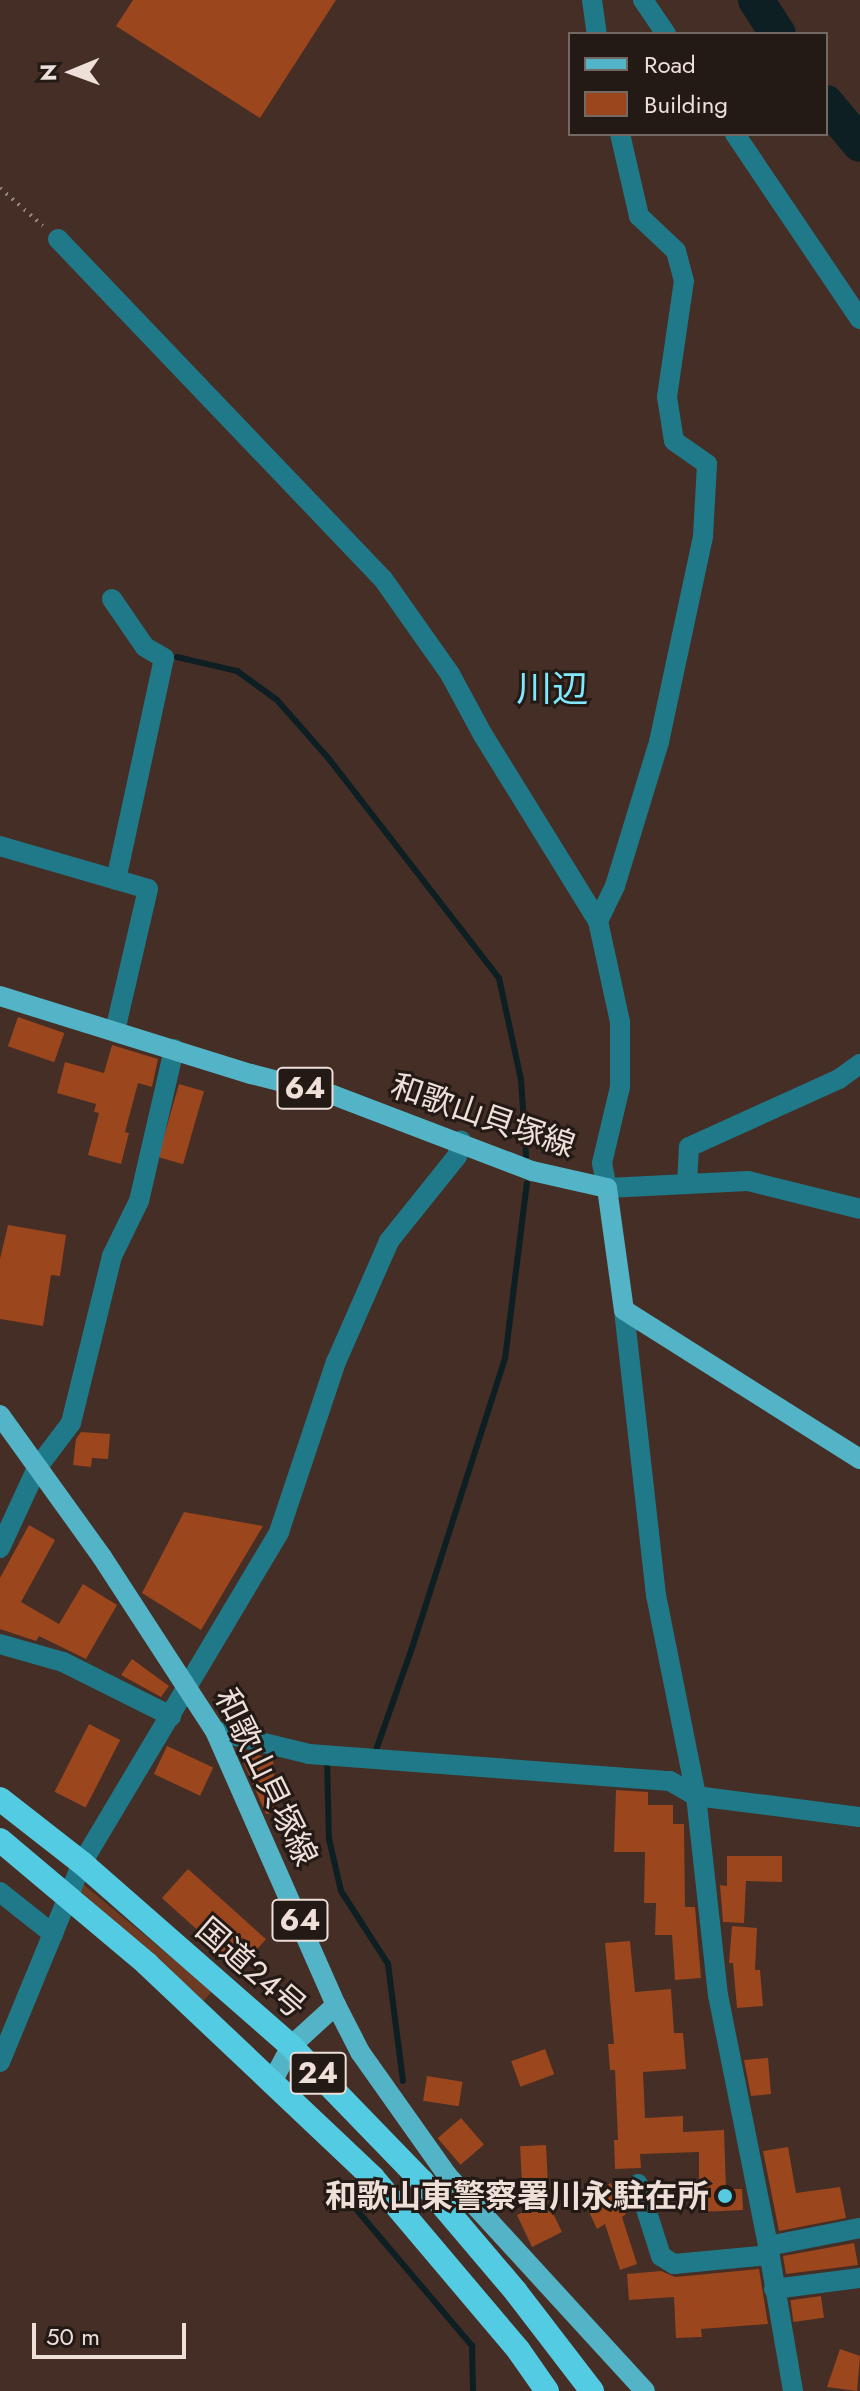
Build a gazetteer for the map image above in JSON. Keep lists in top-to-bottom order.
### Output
{
  "streets": {
    "highway": ["国道24号", "24"],
    "main road": ["64", "和歌山貝塚線"]
  },
  "districts": ["川辺"],
  "places": ["和歌山東警察署川永駐在所"],
  "legend": ["Road", "Building"],
  "scale_bar": "50 m",
  "north": "left"
}
